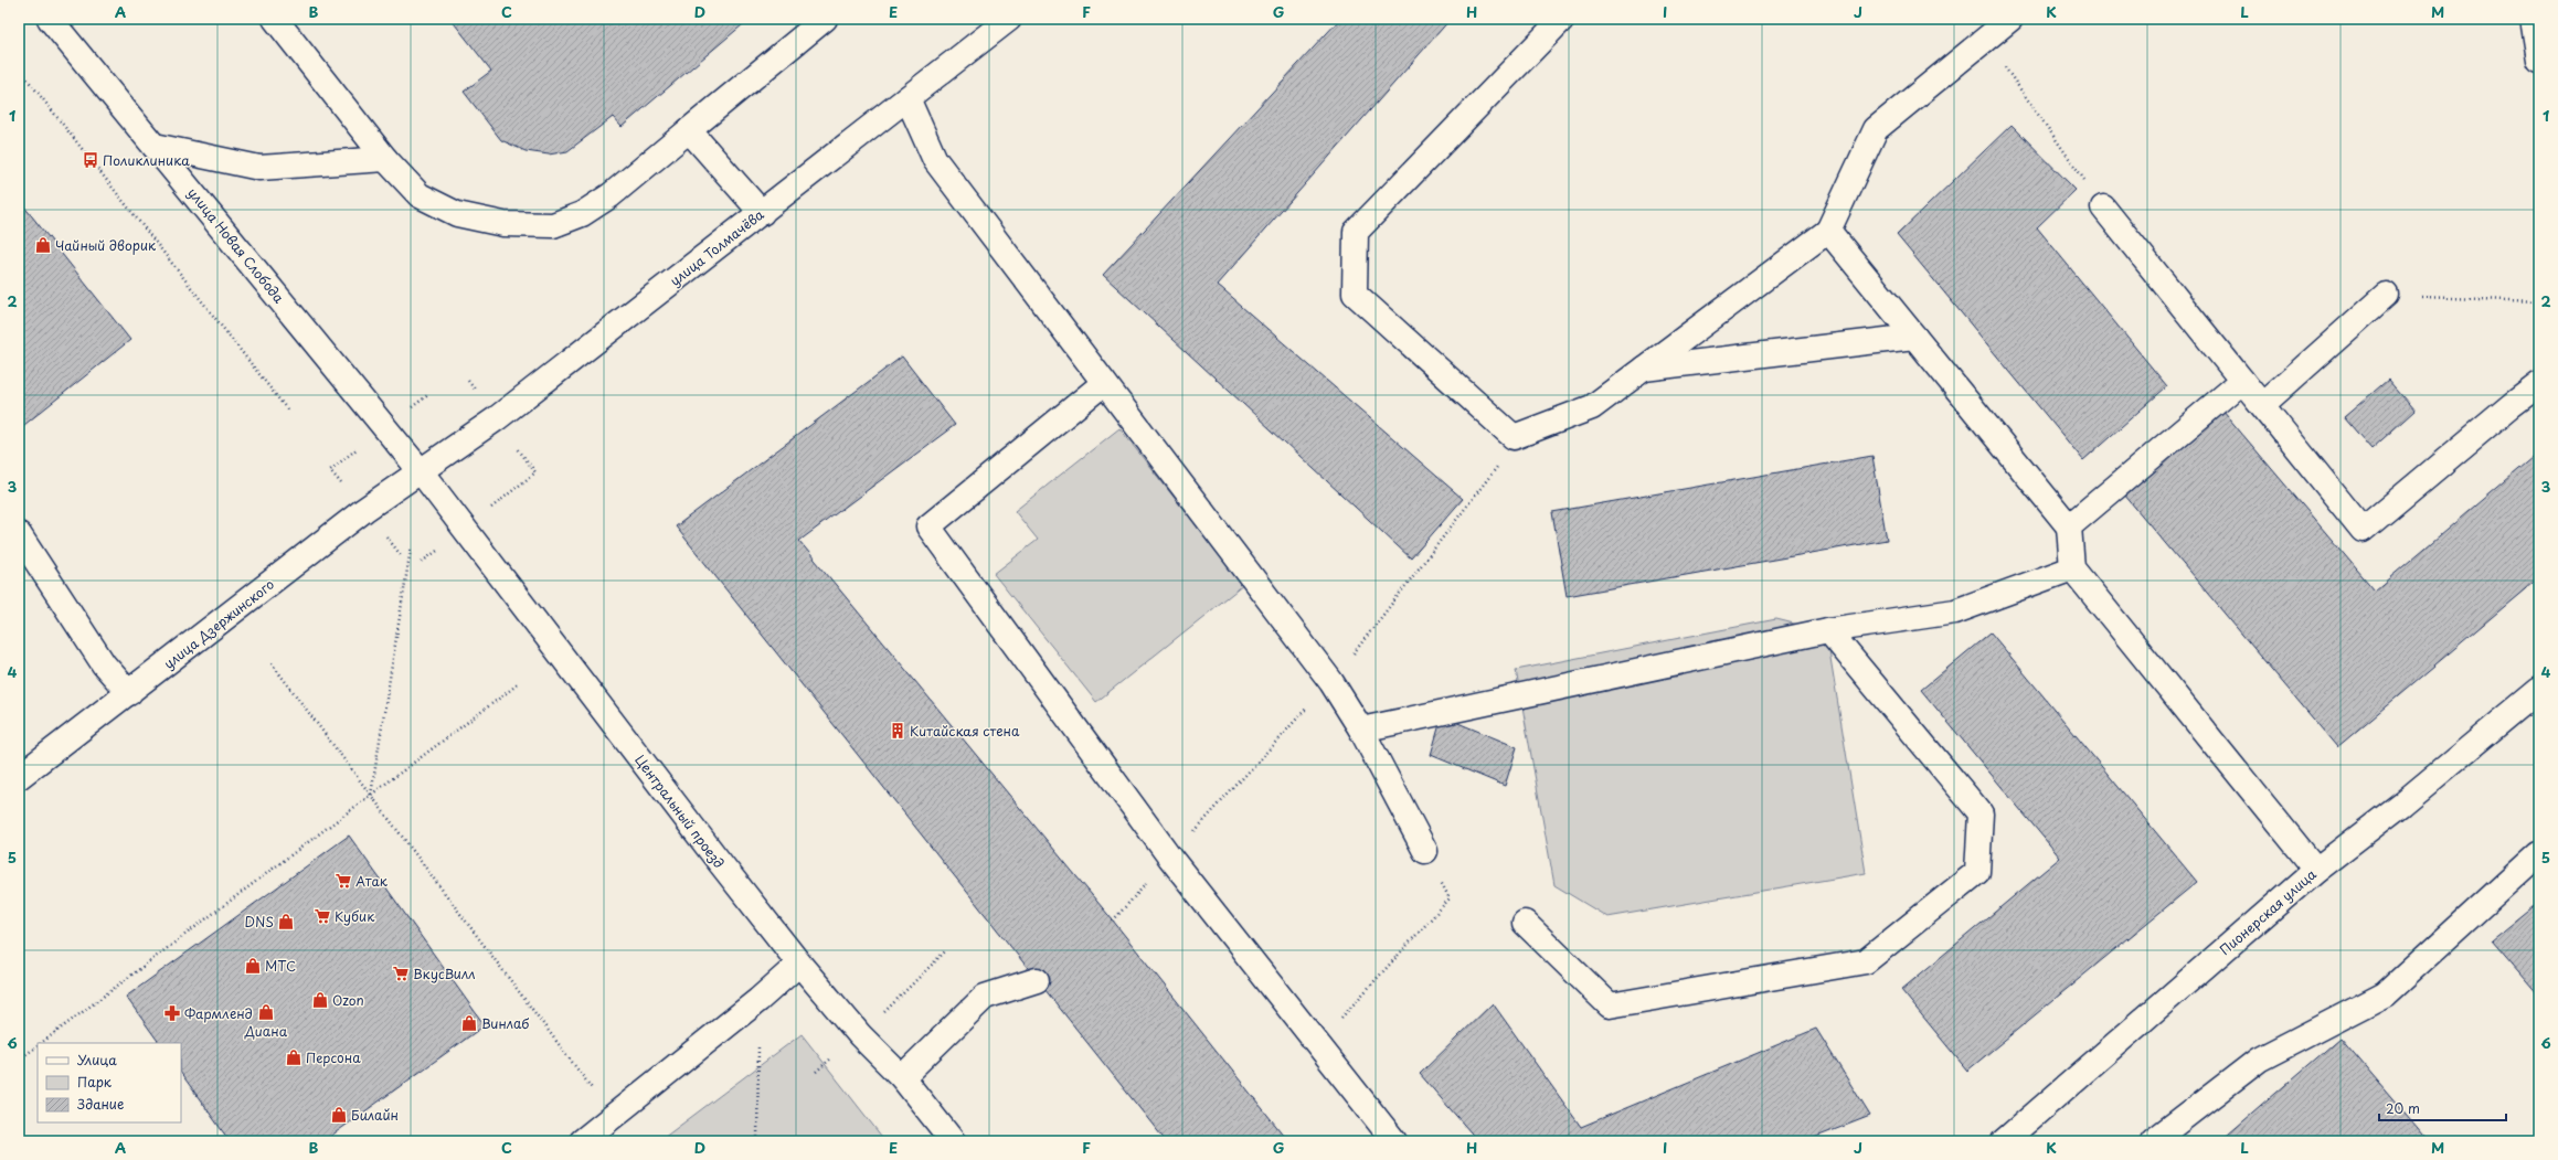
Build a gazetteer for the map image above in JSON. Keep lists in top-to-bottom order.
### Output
{
  "streets": {
    "street": [
      "улица Новая Слобода",
      "улица Толмачёва",
      "улица Дзержинского",
      "Центральный проезд",
      "Пионерская улица"
    ]
  },
  "crossings": [
    ["улица Новая Слобода", "улица Толмачёва"],
    ["улица Новая Слобода", "улица Дзержинского"],
    ["улица Новая Слобода", "Центральный проезд"],
    ["улица Толмачёва", "улица Дзержинского"],
    ["улица Толмачёва", "Центральный проезд"],
    ["улица Дзержинского", "Центральный проезд"]
  ],
  "places": {
    "bus stop": ["Поликлиника"],
    "shop": [
      "Чайный дворик",
      "DNS",
      "МТС",
      "Ozon",
      "Диана",
      "Винлаб",
      "Персона",
      "Билайн"
    ],
    "building": ["Китайская стена"],
    "supermarket": ["Атак", "Кубик", "ВкусВилл"],
    "pharmacy": ["Фармленд"]
  },
  "legend": ["Улица", "Парк", "Здание"],
  "scale_bar": "20 m",
  "grid": {
    "columns": [
      "A",
      "B",
      "C",
      "D",
      "E",
      "F",
      "G",
      "H",
      "I",
      "J",
      "K",
      "L",
      "M"
    ],
    "rows": [
      "1",
      "2",
      "3",
      "4",
      "5",
      "6"
    ]
  }
}
